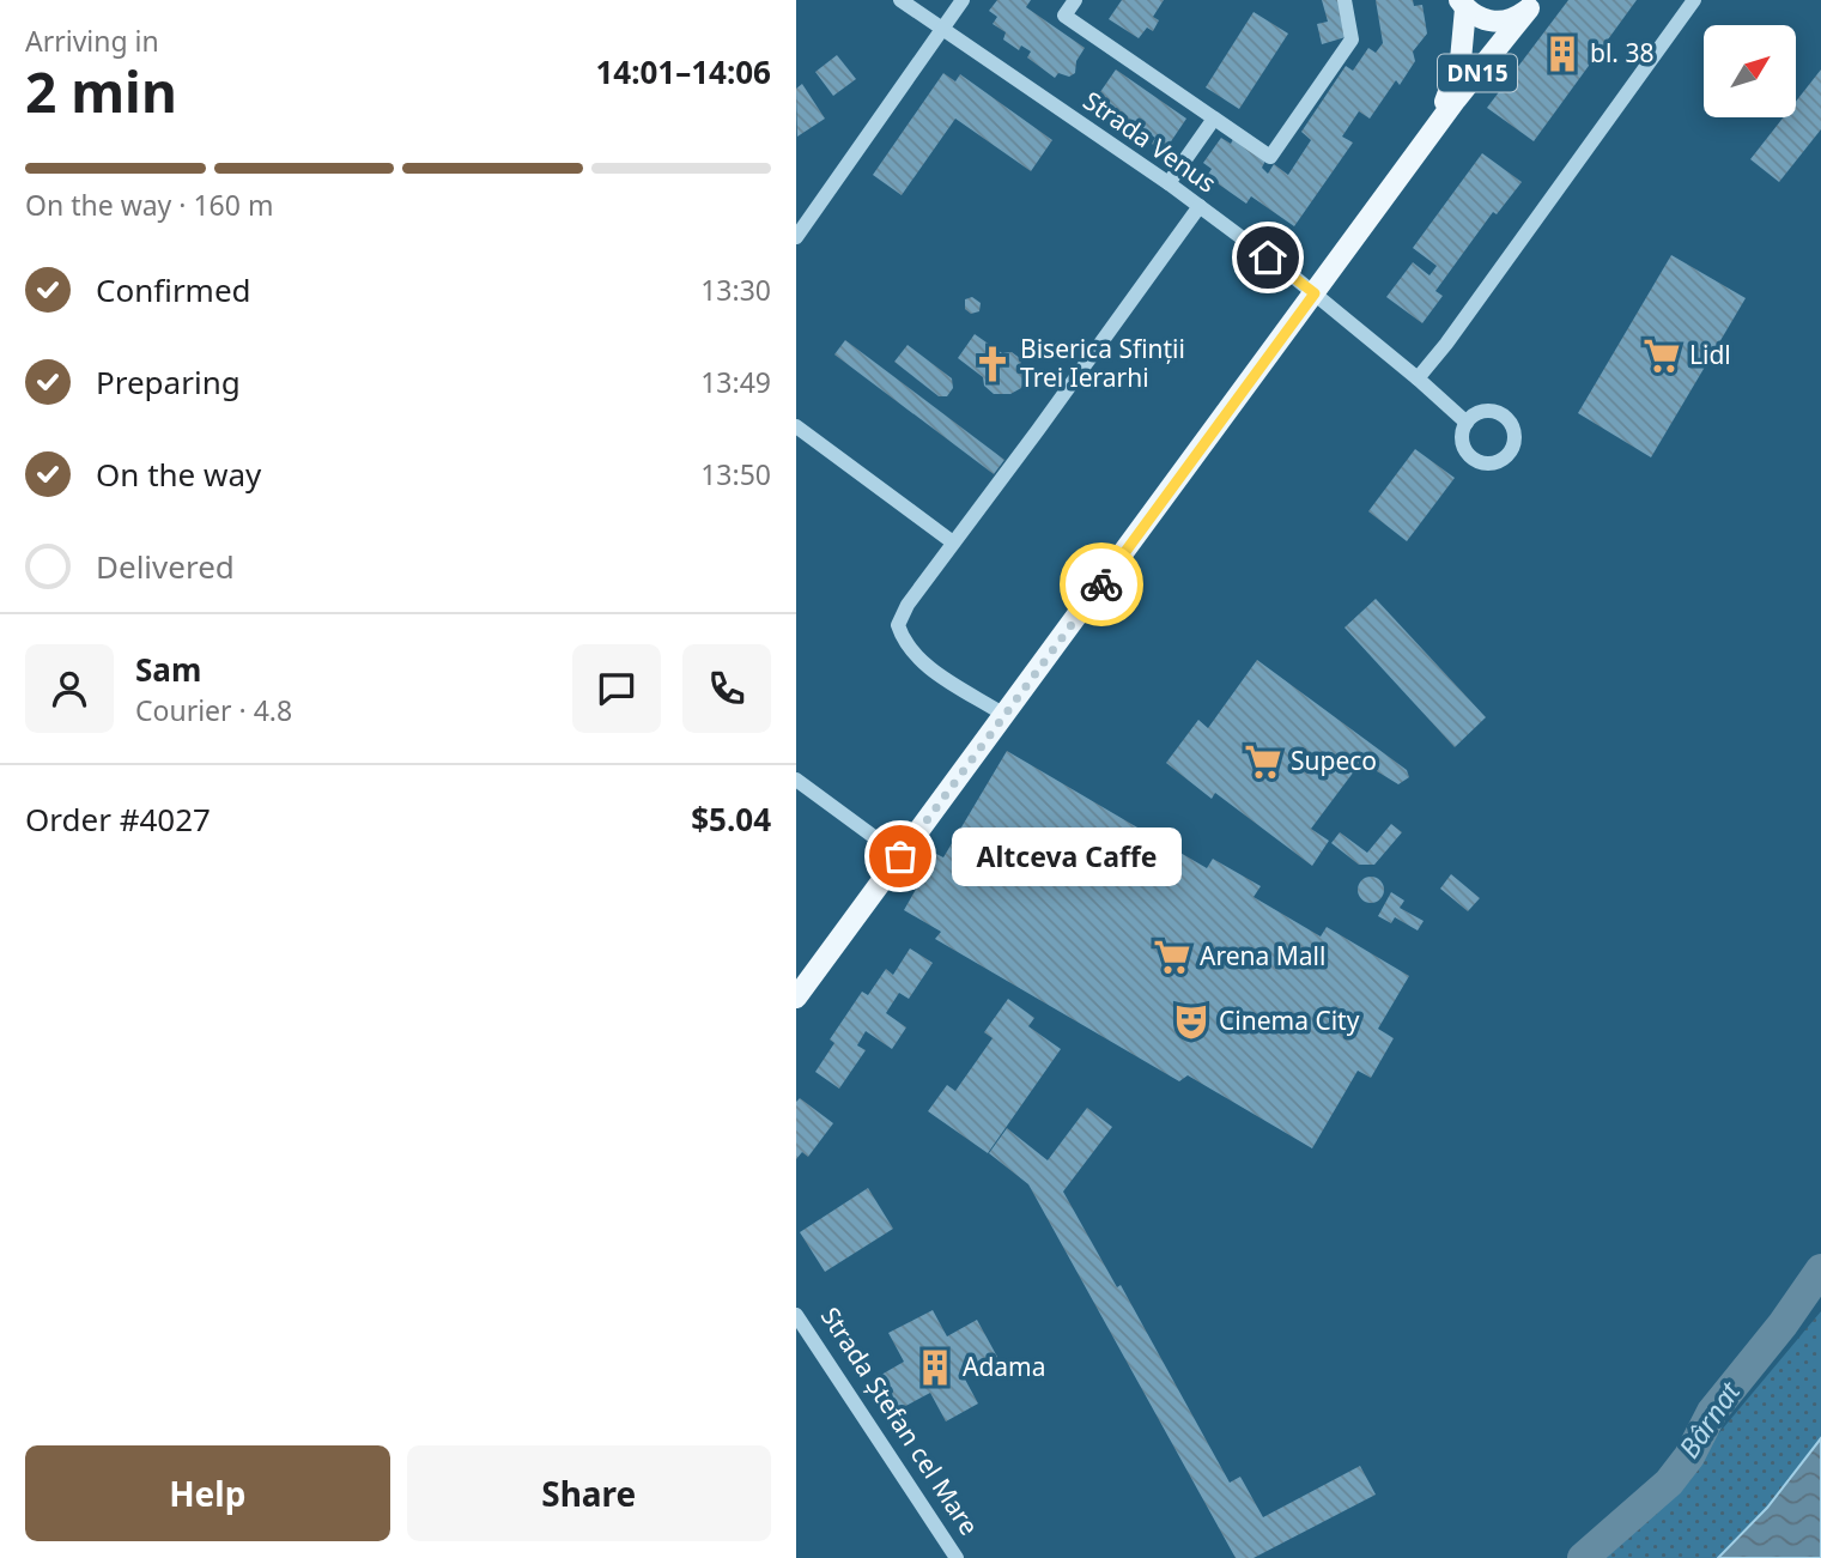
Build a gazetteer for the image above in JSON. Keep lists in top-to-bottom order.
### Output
{
  "streets": {
    "main road": ["DN15"],
    "street": ["Strada Venus", "Strada Ștefan cel Mare"]
  },
  "crossings": [
    ["DN15", "Strada Venus"]
  ],
  "water": ["Bârnat"],
  "places": {
    "building": ["bl. 38", "Adama"],
    "supermarket": ["Lidl", "Supeco", "Arena Mall"],
    "church": ["Biserica Sfinții Trei Ierarhi"],
    "other": ["Altceva Caffe"],
    "theatre": ["Cinema City"]
  },
  "north": "top right",
  "page": {
    "heading": ["2 min", "Arriving in", "14:01–14:06"],
    "panel": [
      "Sam",
      "Courier · 4.8",
      "Order #4027",
      "$5.04"
    ],
    "bar": "On the way · 160 m",
    "list": [
      ["Confirmed", "13:30"],
      ["Preparing", "13:49"],
      ["On the way", "13:50"],
      "Delivered"
    ],
    "bubble": "Altceva Caffe",
    "buttons": ["Help", "Share"]
  }
}
